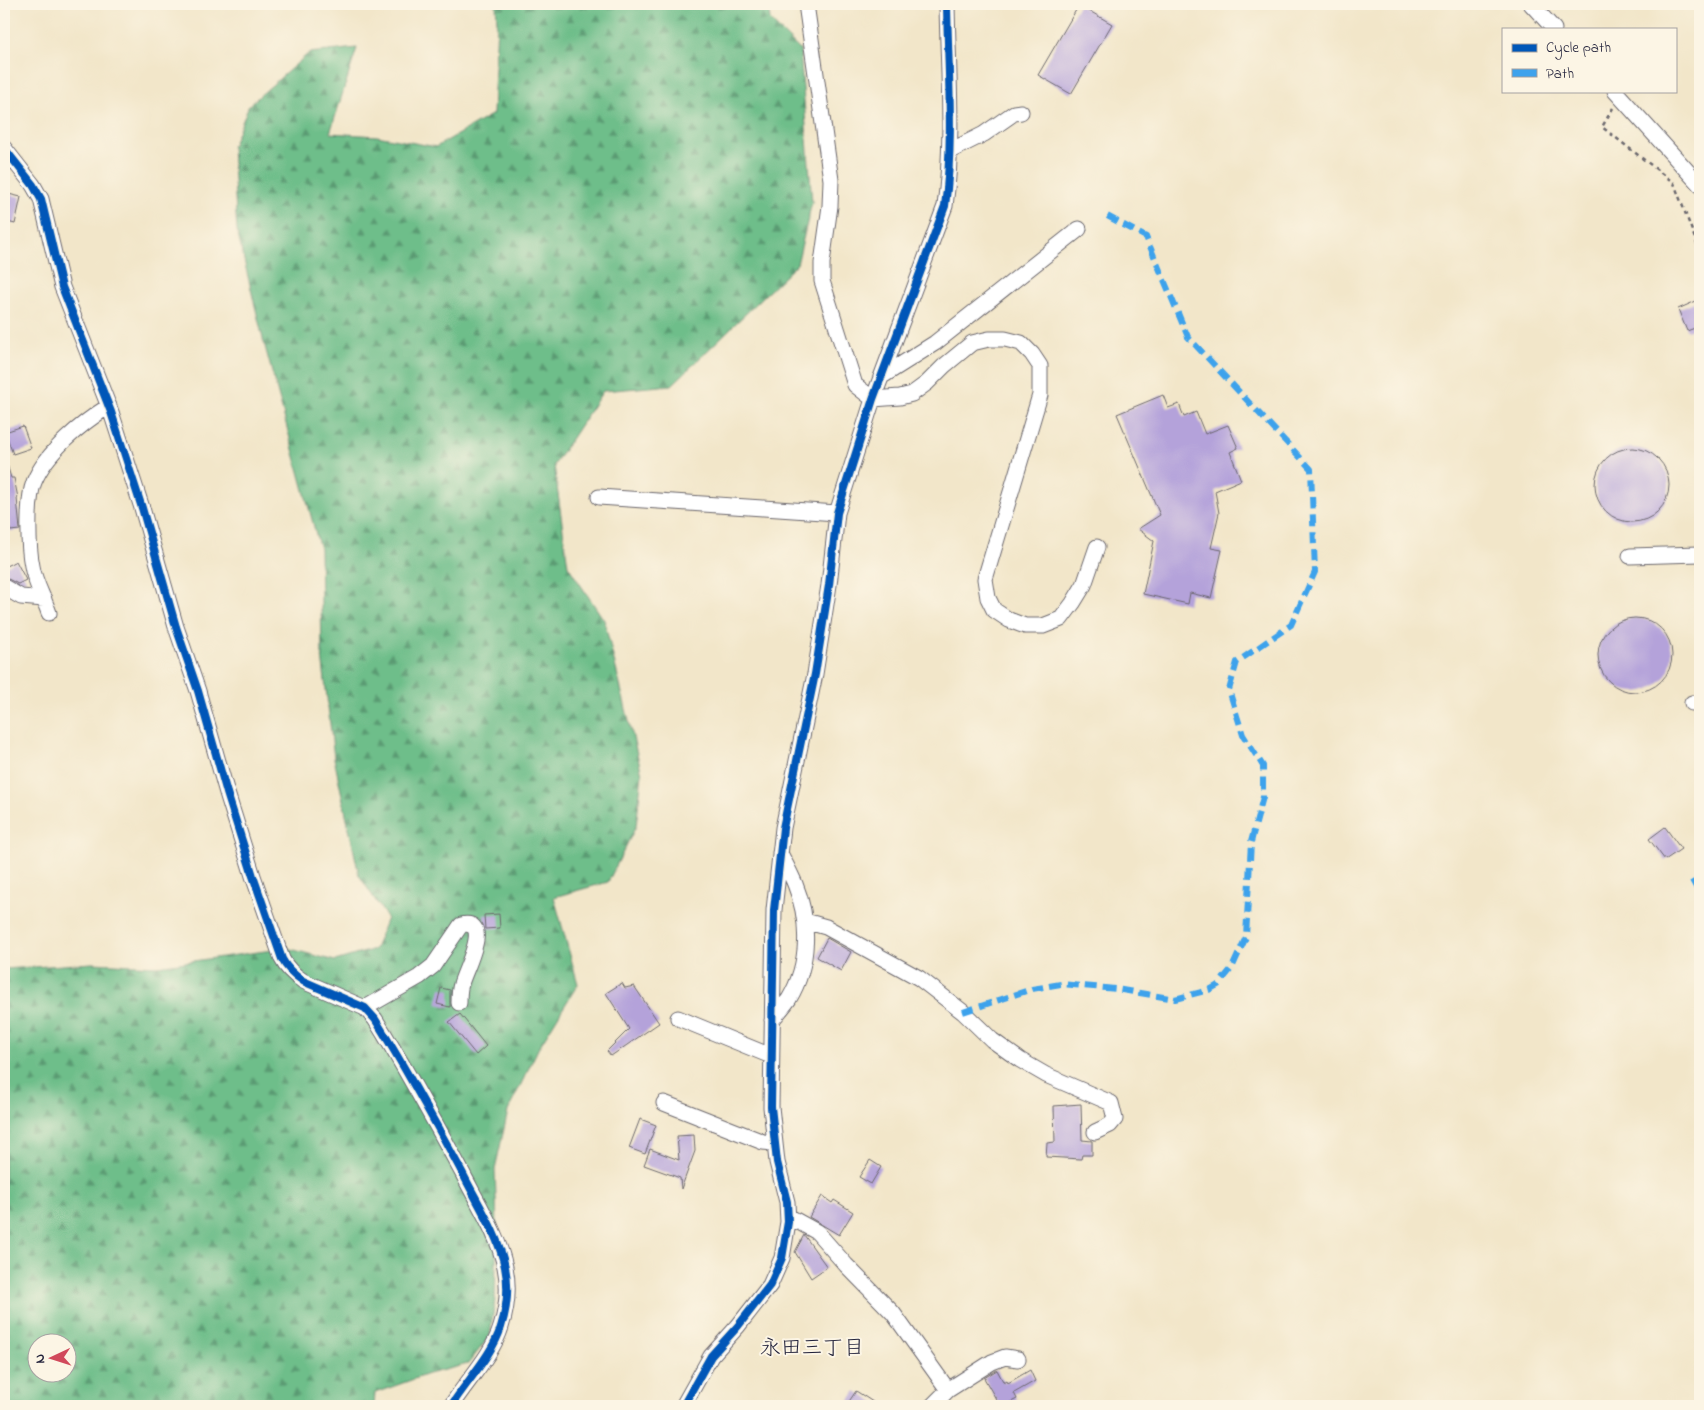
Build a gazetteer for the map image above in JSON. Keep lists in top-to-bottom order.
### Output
{
  "districts": ["永田三丁目"],
  "legend": ["Cycle path", "Path"],
  "north": "left"
}
